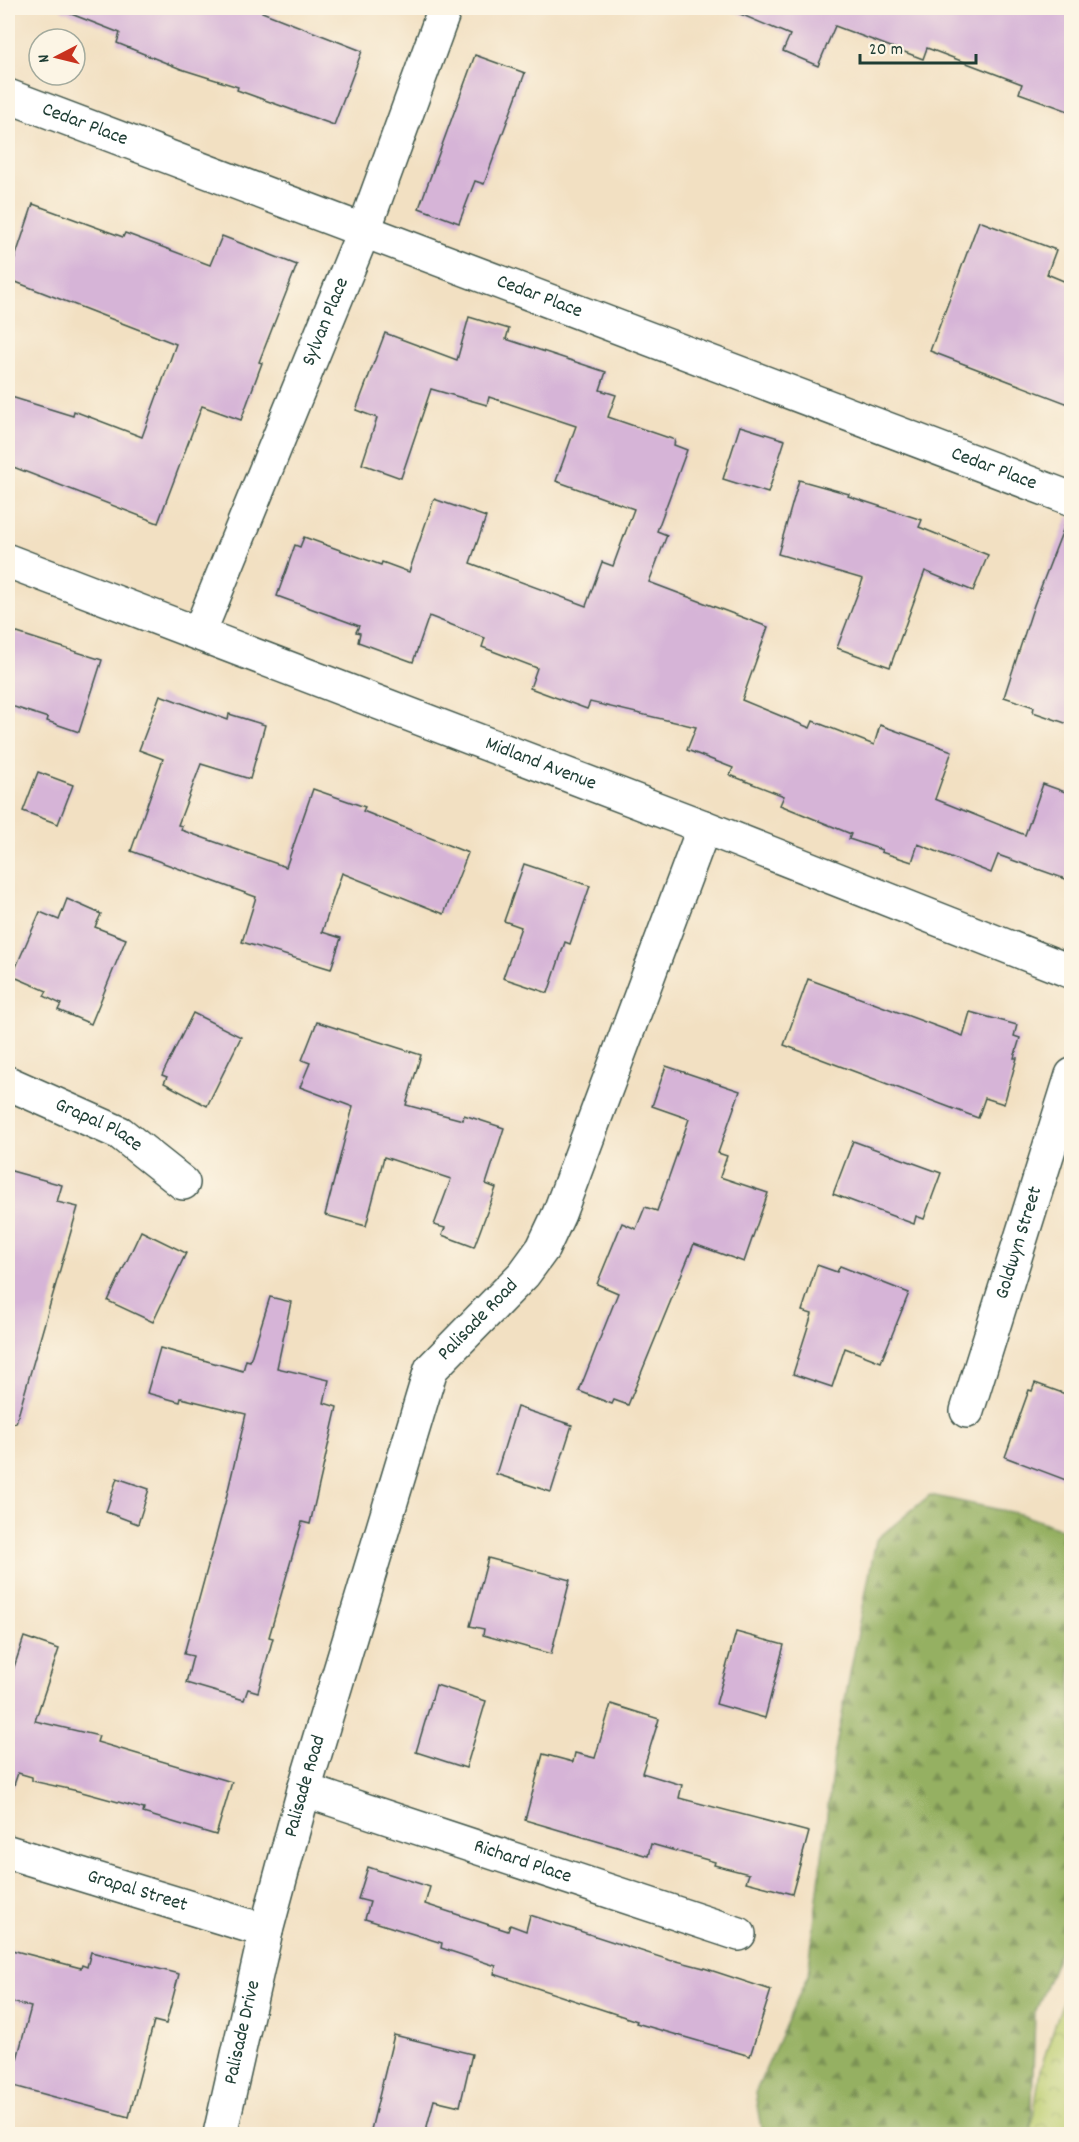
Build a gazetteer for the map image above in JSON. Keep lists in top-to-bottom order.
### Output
{
  "streets": {
    "street": [
      "Cedar Place",
      "Sylvan Place",
      "Midland Avenue",
      "Grapal Place",
      "Goldwyn Street",
      "Palisade Road",
      "Richard Place",
      "Grapal Street",
      "Palisade Drive"
    ]
  },
  "crossings": [
    ["Cedar Place", "Sylvan Place"],
    ["Sylvan Place", "Midland Avenue"],
    ["Midland Avenue", "Palisade Road"],
    ["Palisade Road", "Richard Place"],
    ["Palisade Road", "Grapal Street"],
    ["Palisade Road", "Palisade Drive"],
    ["Grapal Street", "Palisade Drive"]
  ],
  "scale_bar": "20 m",
  "north": "left"
}
